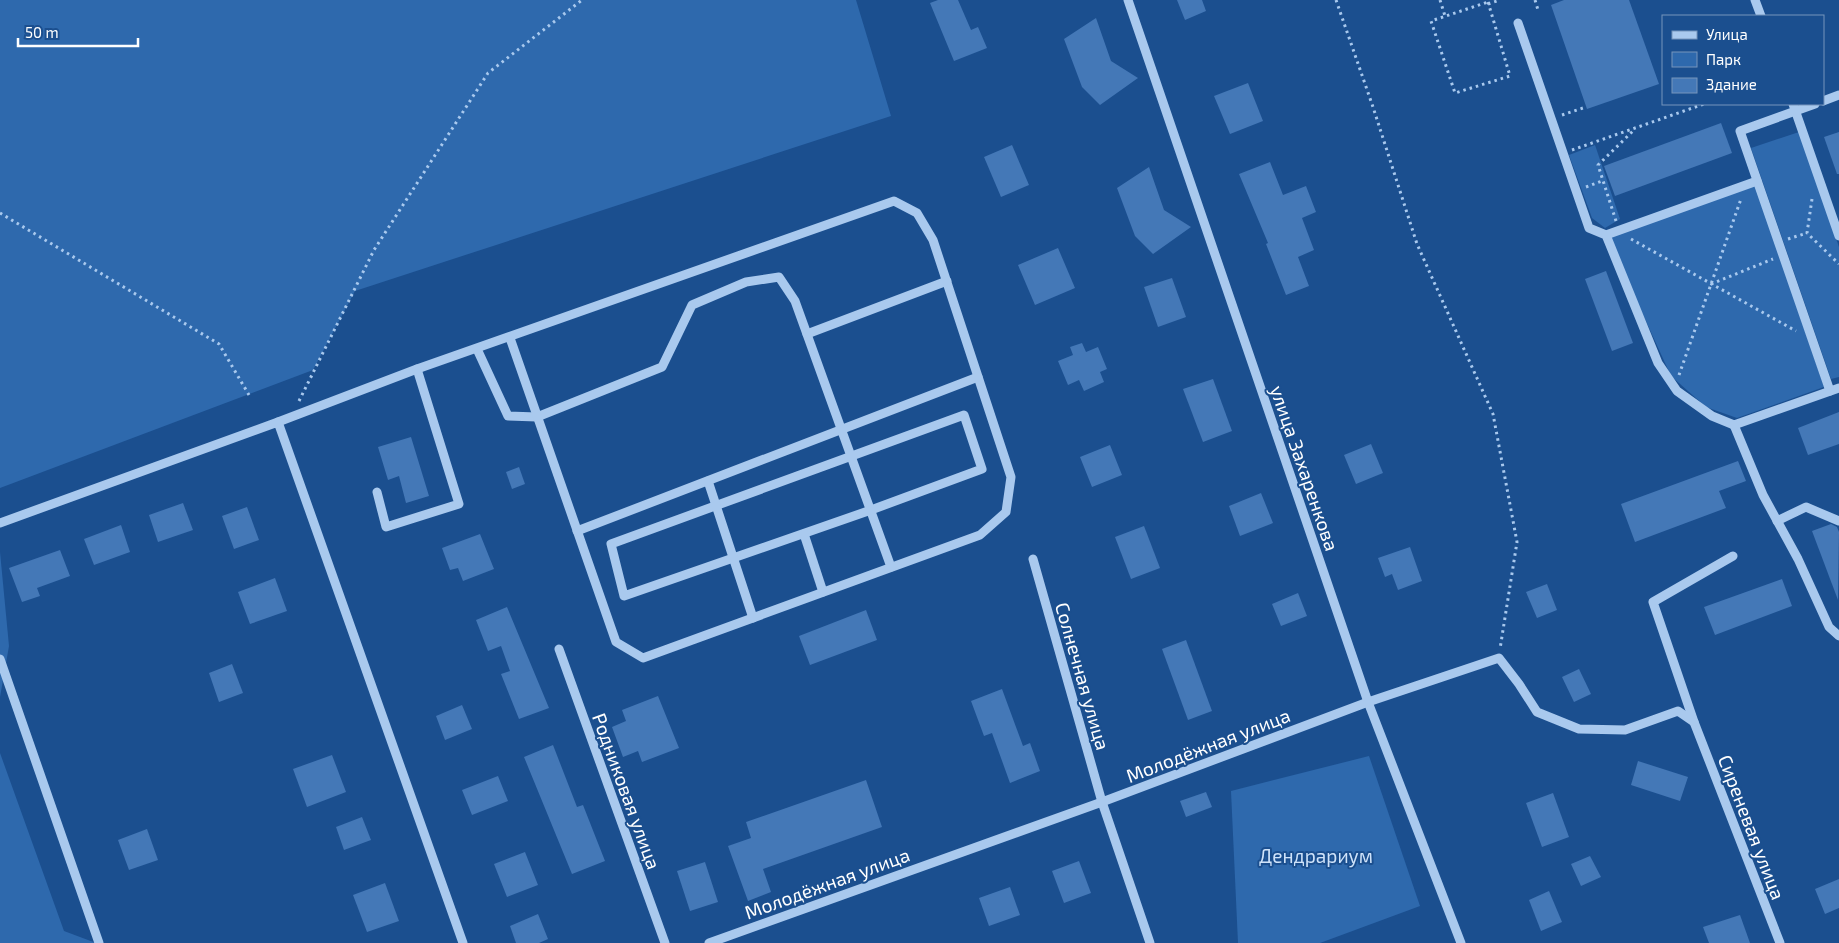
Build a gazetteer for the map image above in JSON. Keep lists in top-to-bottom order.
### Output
{
  "streets": {
    "street": [
      "улица Захаренкова",
      "Солнечная улица",
      "Молодёжная улица",
      "Родниковая улица",
      "Сиреневая улица"
    ]
  },
  "crossings": [
    ["улица Захаренкова", "Молодёжная улица"],
    ["Солнечная улица", "Молодёжная улица"]
  ],
  "parks": ["Дендрариум"],
  "legend": ["Улица", "Парк", "Здание"],
  "scale_bar": "50 m"
}
